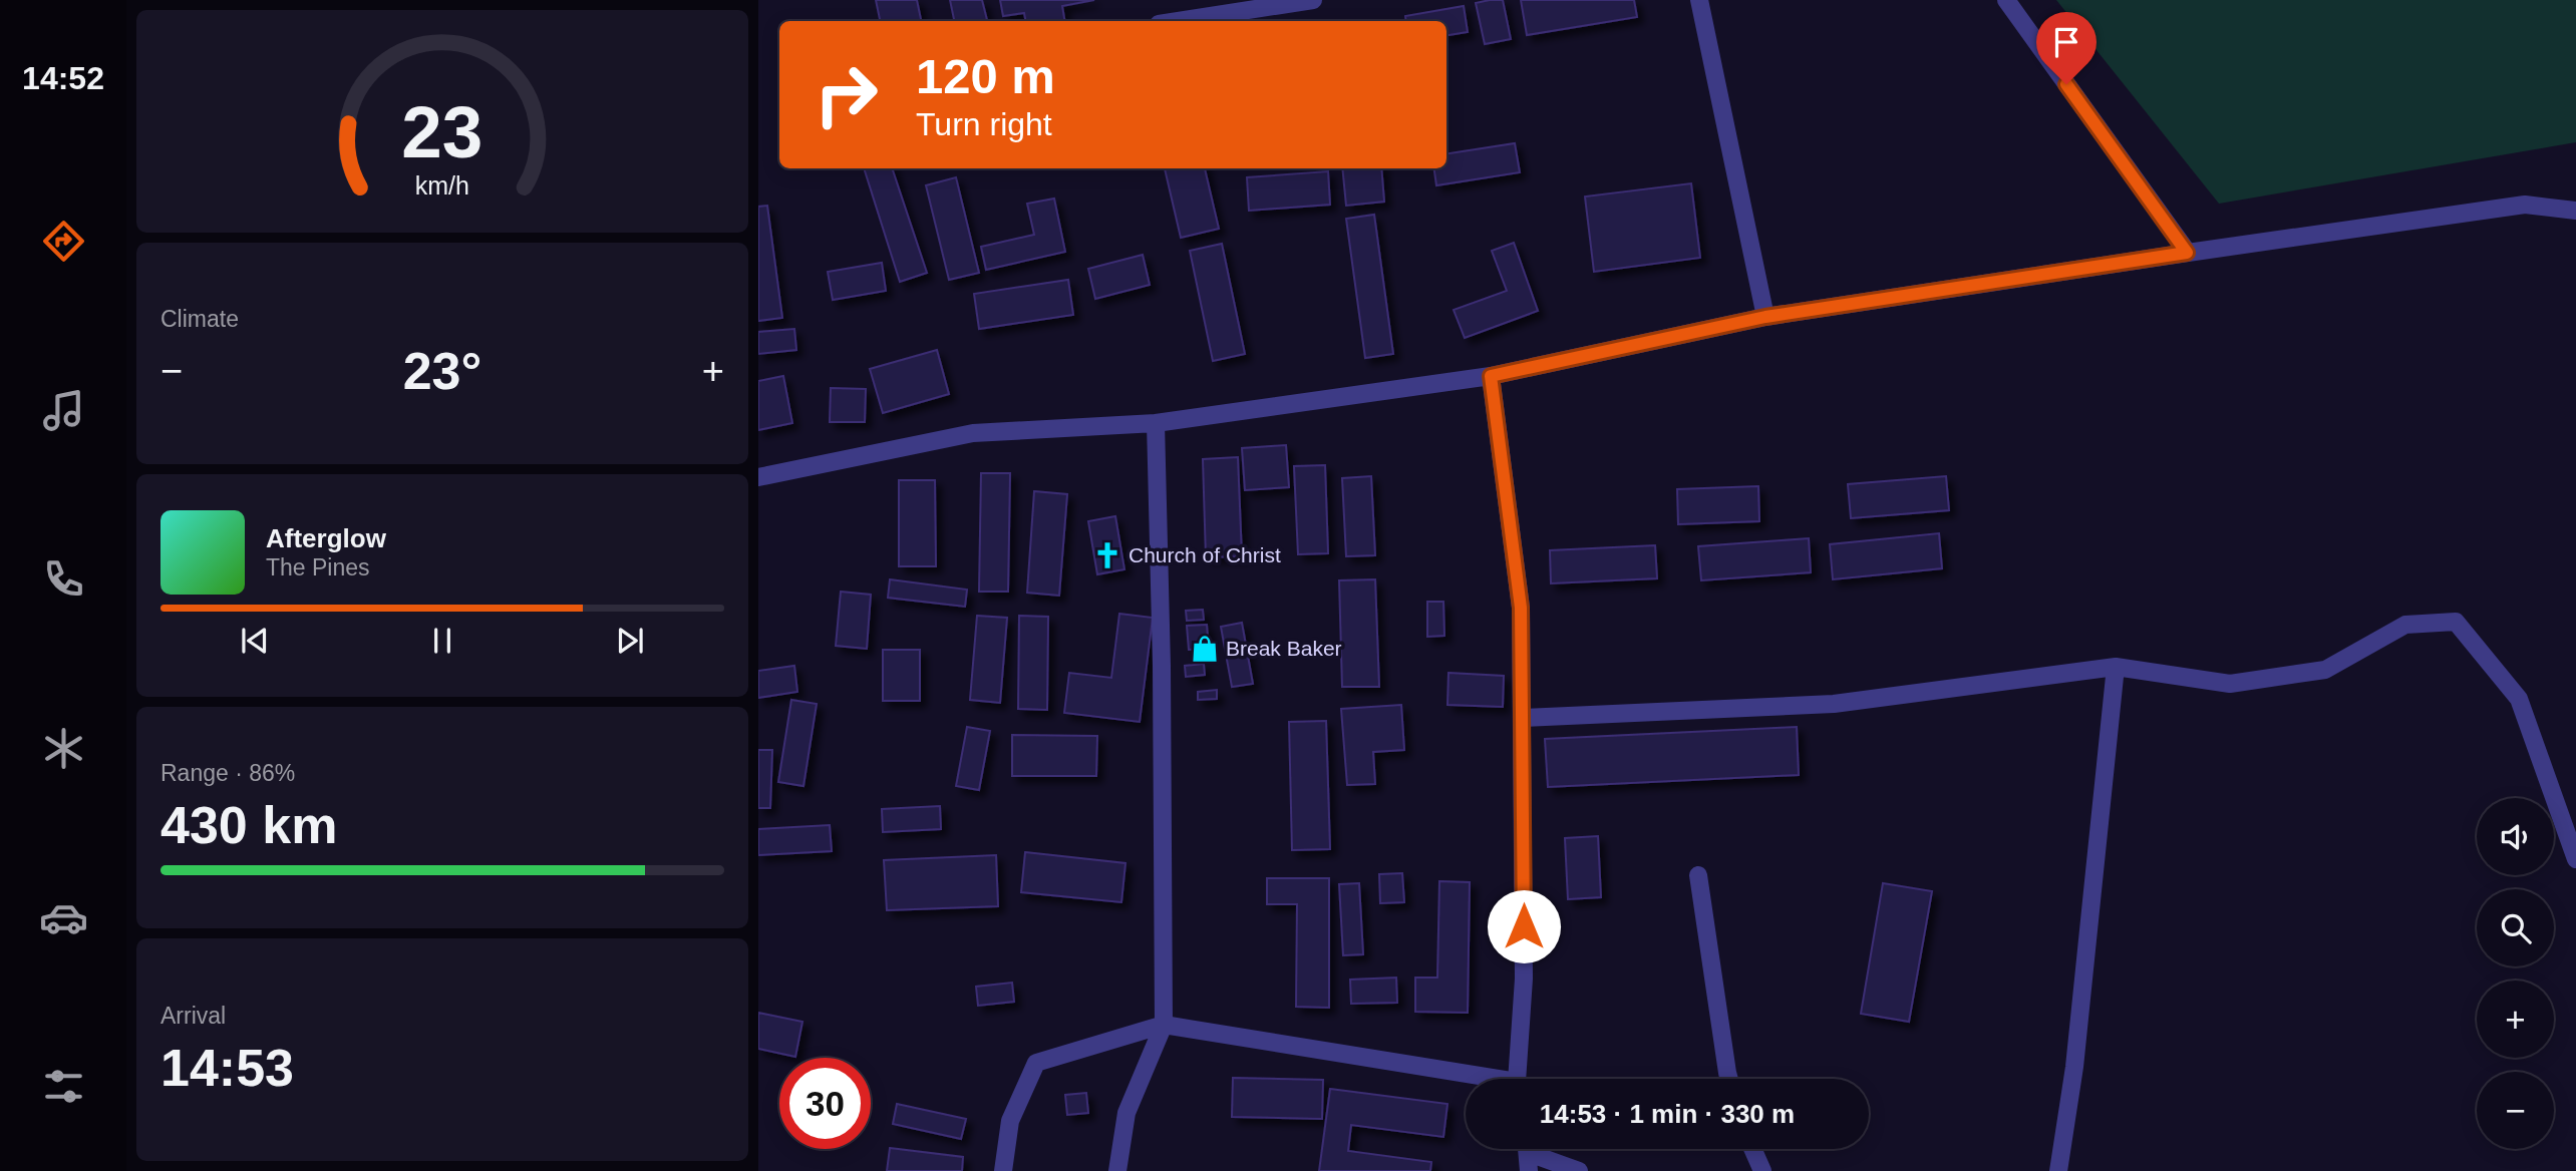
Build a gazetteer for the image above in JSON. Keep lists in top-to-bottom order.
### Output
{
  "places": {
    "church": ["Church of Christ"],
    "shop": ["Break Baker"]
  },
  "page": {
    "tabs": "14:52",
    "turn": ["120 m", "Turn right"],
    "tile": [
      "Climate",
      ["Range · 86%", "430 km"],
      ["Arrival", "14:53"]
    ],
    "heat": ["−", "23°", "+"],
    "song": ["Afterglow", "The Pines"],
    "map_buttons": ["+", "−"],
    "limit": "30",
    "trip": "14:53 · 1 min · 330 m",
    "gauge": ["23", "km/h"]
  }
}
